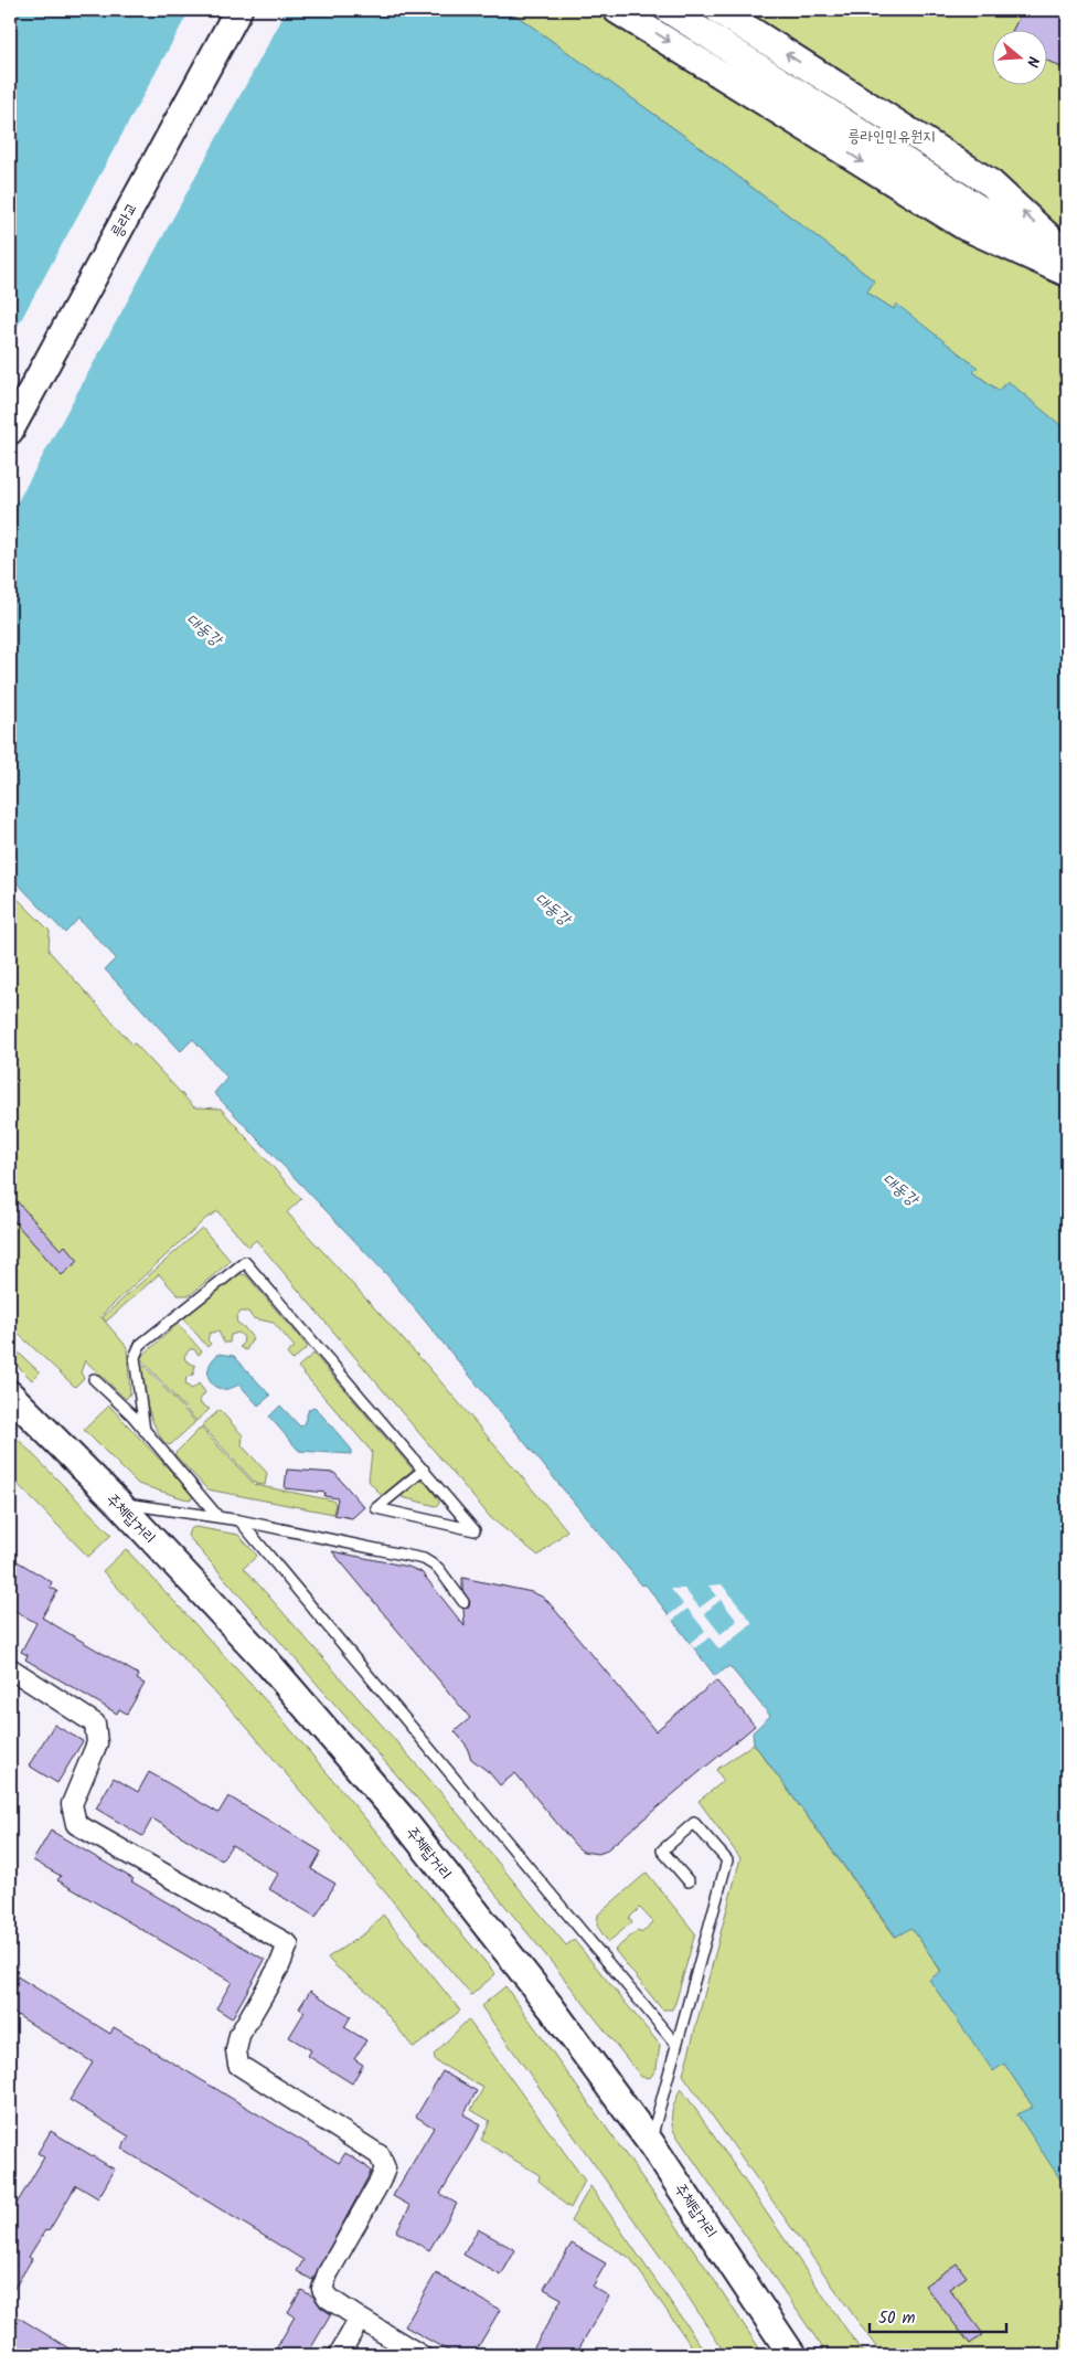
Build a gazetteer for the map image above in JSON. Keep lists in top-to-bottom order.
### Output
{
  "streets": {
    "main road": ["릉라교", "주체탑거리"]
  },
  "water": ["대동강"],
  "parks": ["릉라인민유원지"],
  "scale_bar": "50 m",
  "north": "right"
}
